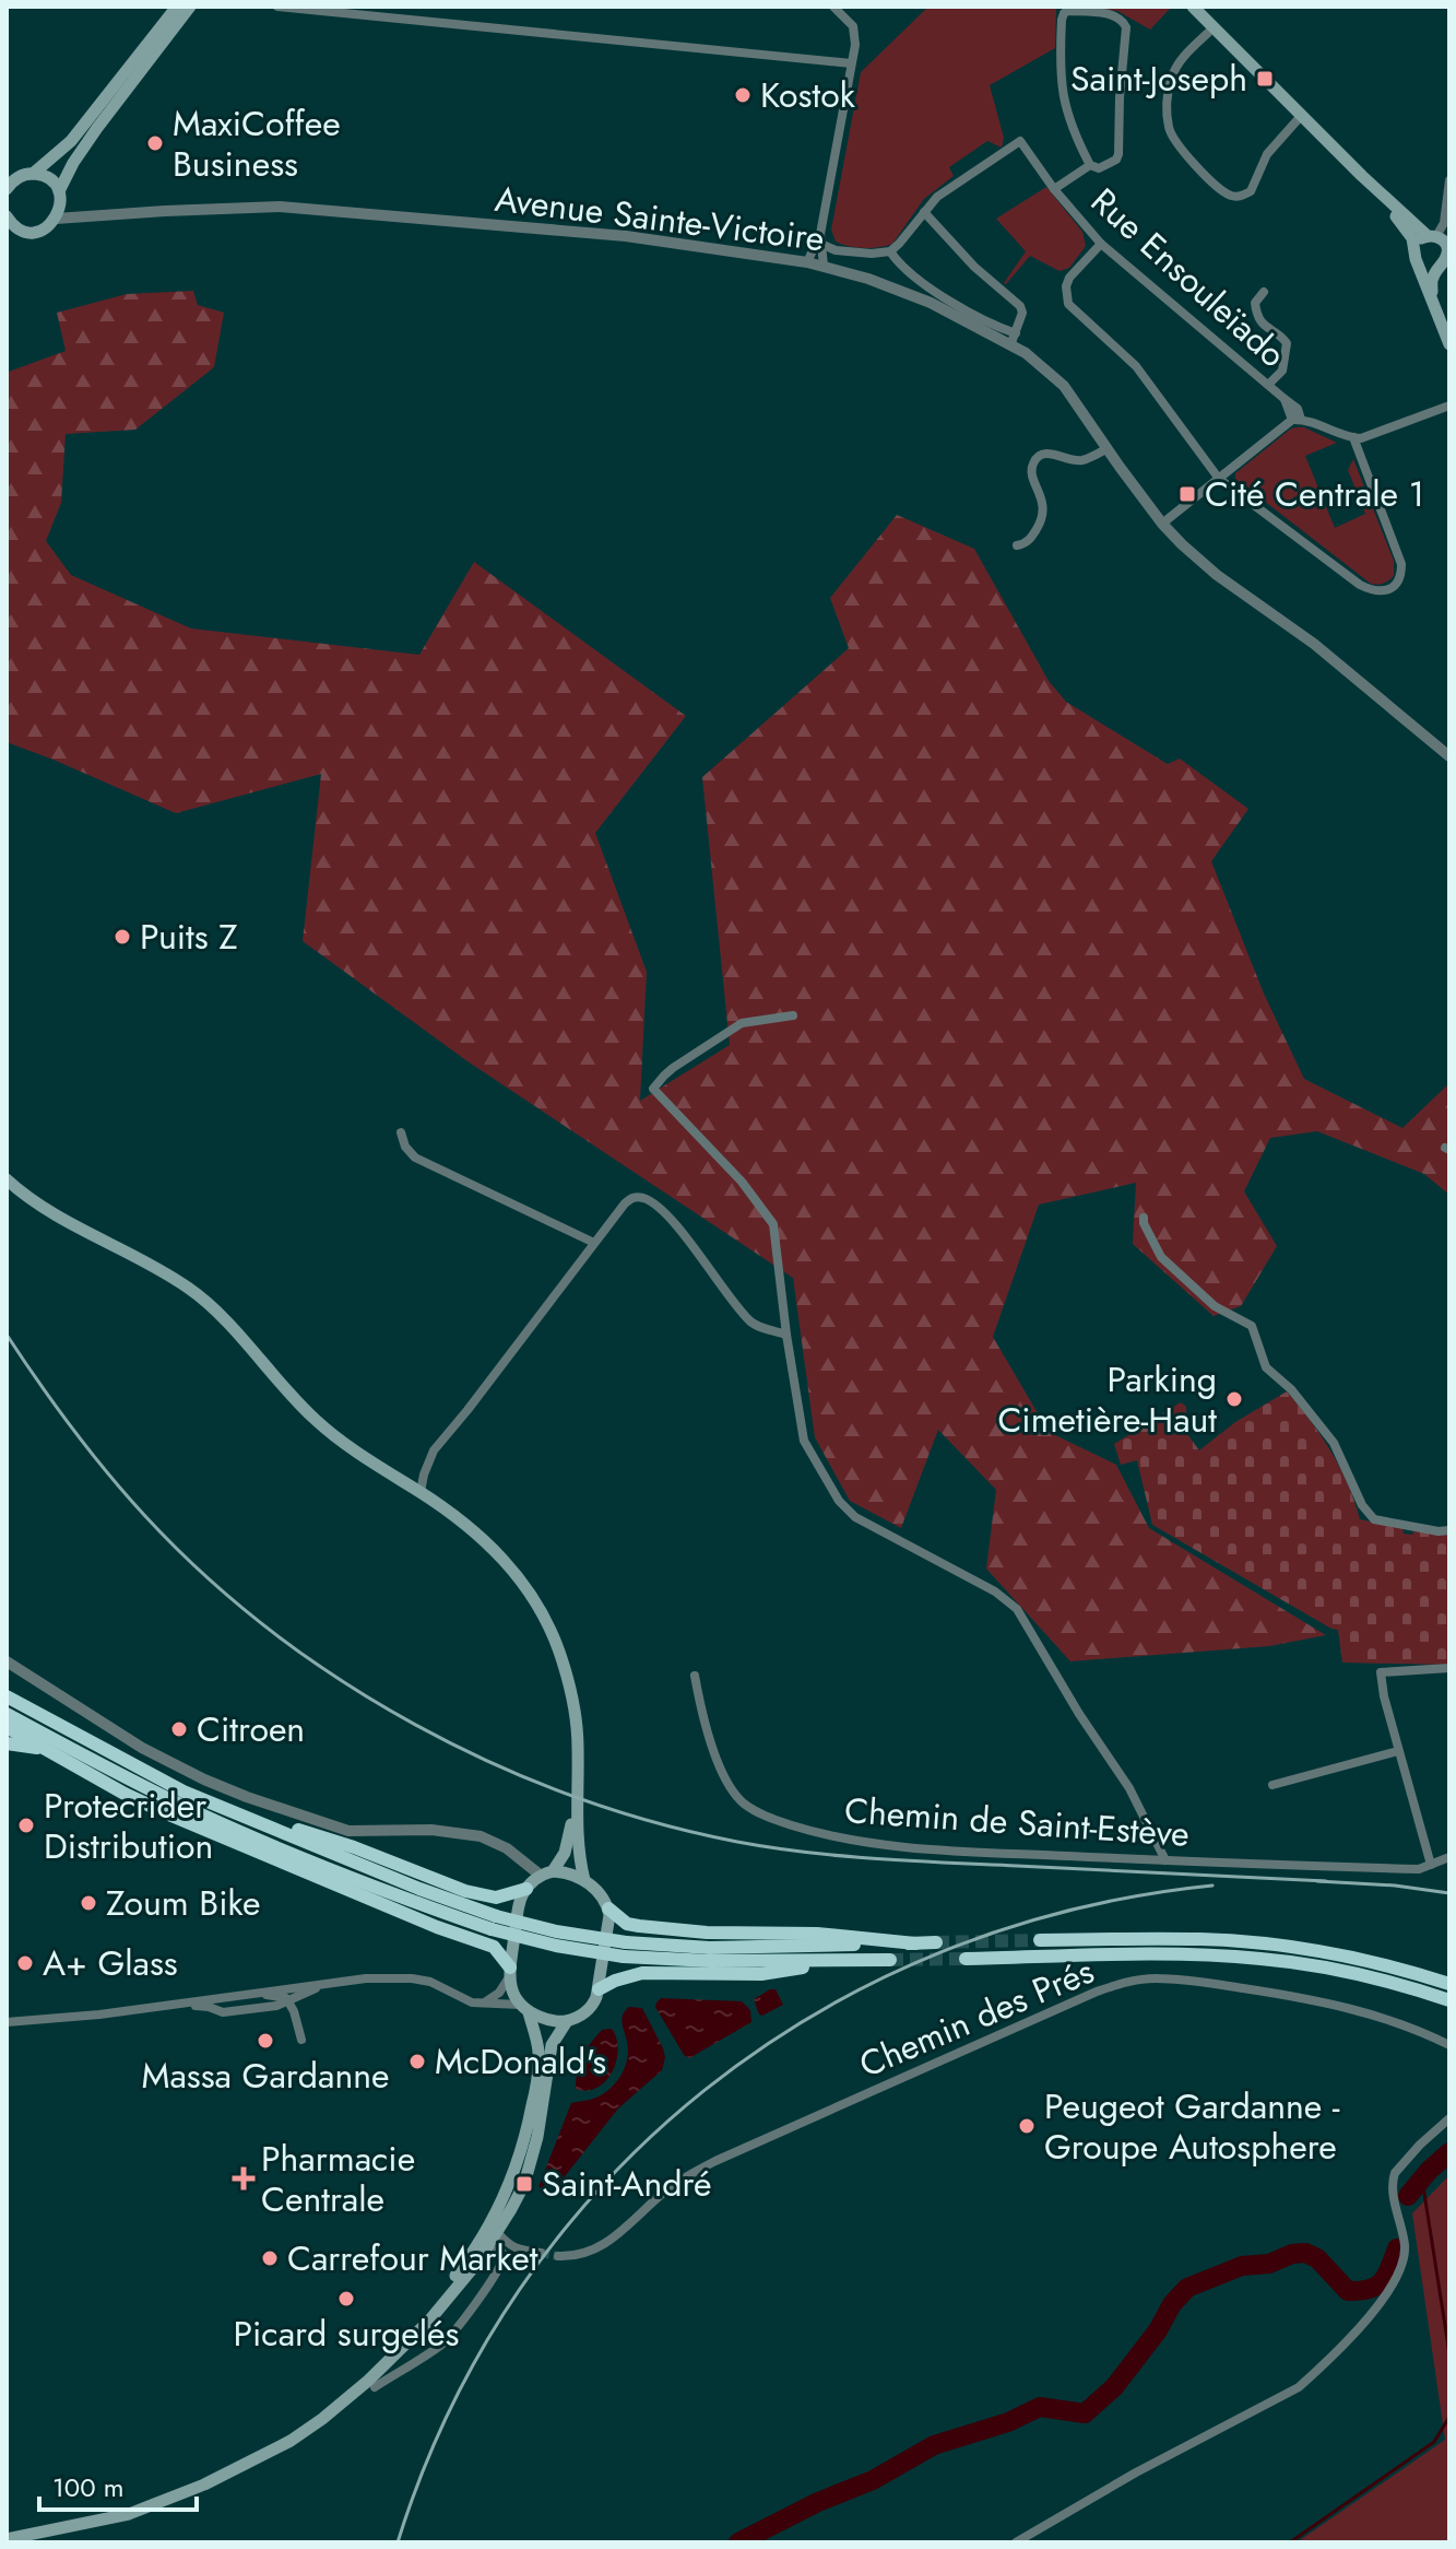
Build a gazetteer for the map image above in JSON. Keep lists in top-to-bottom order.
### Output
{
  "streets": {
    "street": [
      "Avenue Sainte-Victoire",
      "Rue Ensouleïado",
      "Chemin de Saint-Estève",
      "Chemin des Prés"
    ]
  },
  "places": {
    "transit": ["Saint-Joseph", "Cité Centrale 1", "Saint-André"],
    "other": [
      "Kostok",
      "MaxiCoffee Business",
      "Puits Z",
      "Parking Cimetière-Haut",
      "Citroen",
      "Protecrider Distribution",
      "Zoum Bike",
      "A+ Glass",
      "Massa Gardanne",
      "McDonald's",
      "Peugeot Gardanne - Groupe Autosphere",
      "Carrefour Market",
      "Picard surgelés"
    ],
    "health": ["Pharmacie Centrale"]
  },
  "scale_bar": "100 m"
}
